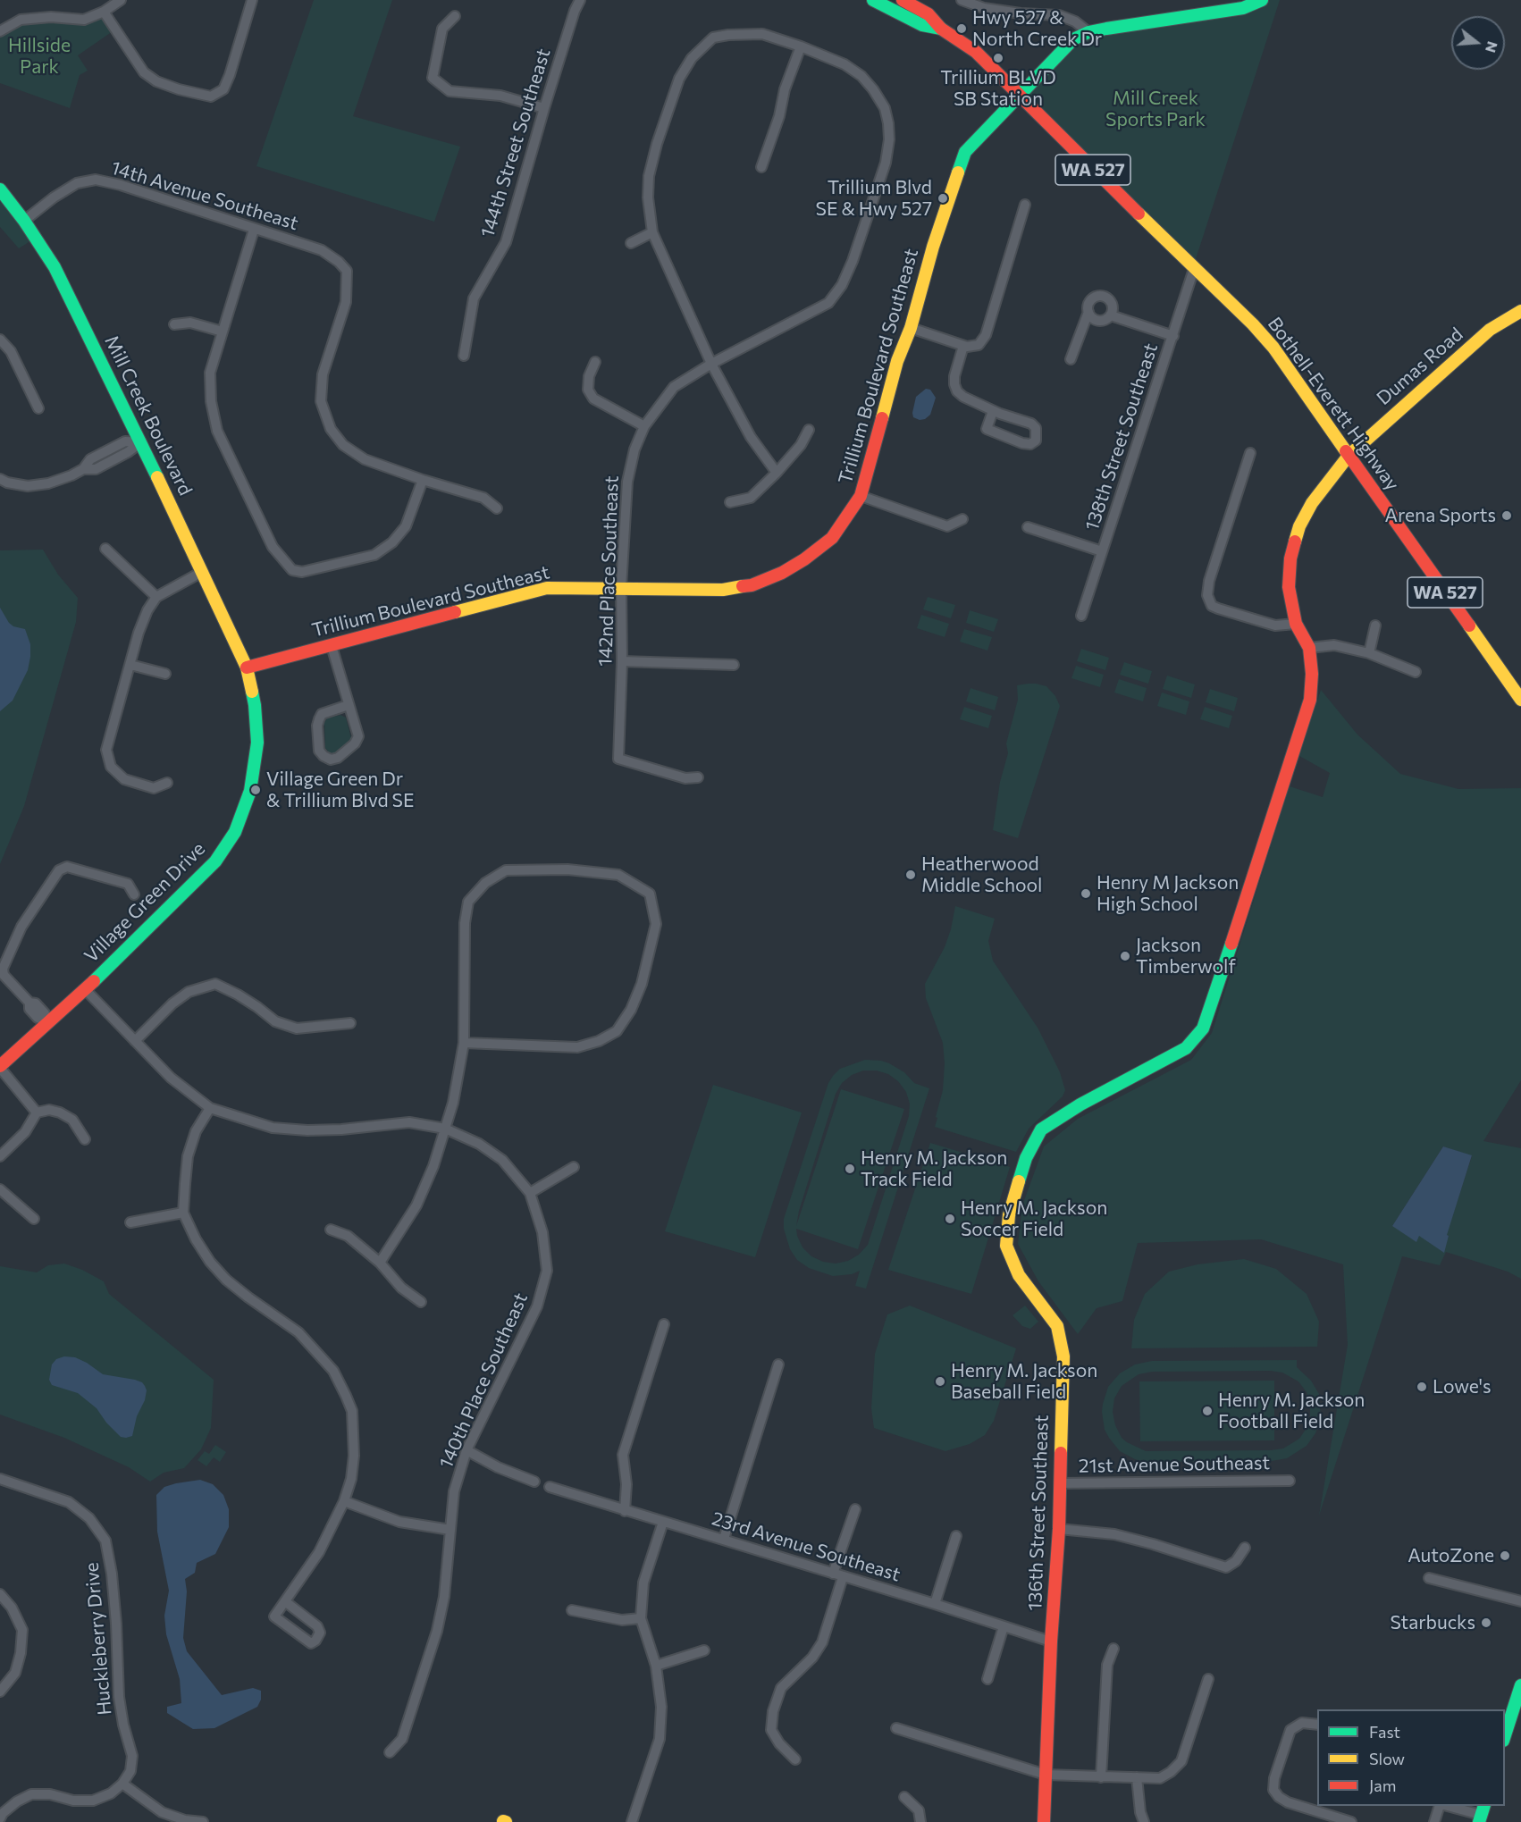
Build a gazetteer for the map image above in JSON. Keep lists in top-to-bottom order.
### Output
{
  "streets": {
    "street": [
      "144th Street Southeast",
      "WA 527",
      "14th Avenue Southeast",
      "Trillium Boulevard Southeast",
      "Dumas Road",
      "Bothell-Everett Highway",
      "Mill Creek Boulevard",
      "138th Street Southeast",
      "142nd Place Southeast",
      "Village Green Drive",
      "140th Place Southeast",
      "21st Avenue Southeast",
      "136th Street Southeast",
      "23rd Avenue Southeast",
      "Huckleberry Drive"
    ]
  },
  "crossings": [
    ["14th Avenue Southeast", "Mill Creek Boulevard"],
    ["Trillium Boulevard Southeast", "Bothell-Everett Highway"],
    ["Trillium Boulevard Southeast", "Mill Creek Boulevard"],
    ["Trillium Boulevard Southeast", "142nd Place Southeast"],
    ["Trillium Boulevard Southeast", "Village Green Drive"],
    ["Dumas Road", "Bothell-Everett Highway"],
    ["Dumas Road", "136th Street Southeast"],
    ["Bothell-Everett Highway", "138th Street Southeast"],
    ["Bothell-Everett Highway", "136th Street Southeast"],
    ["Mill Creek Boulevard", "Village Green Drive"],
    ["21st Avenue Southeast", "136th Street Southeast"],
    ["136th Street Southeast", "23rd Avenue Southeast"]
  ],
  "parks": ["Hillside Park", "Mill Creek Sports Park"],
  "places": [
    "Hwy 527 & North Creek Dr",
    "Trillium BLVD SB Station",
    "Trillium Blvd SE & Hwy 527",
    "Arena Sports",
    "Village Green Dr & Trillium Blvd SE",
    "Heatherwood Middle School",
    "Henry M Jackson High School",
    "Jackson Timberwolf",
    "Henry M. Jackson Track Field",
    "Henry M. Jackson Soccer Field",
    "Henry M. Jackson Baseball Field",
    "Lowe's",
    "Henry M. Jackson Football Field",
    "AutoZone",
    "Starbucks"
  ],
  "legend": ["Fast", "Slow", "Jam"],
  "north": "right"
}
